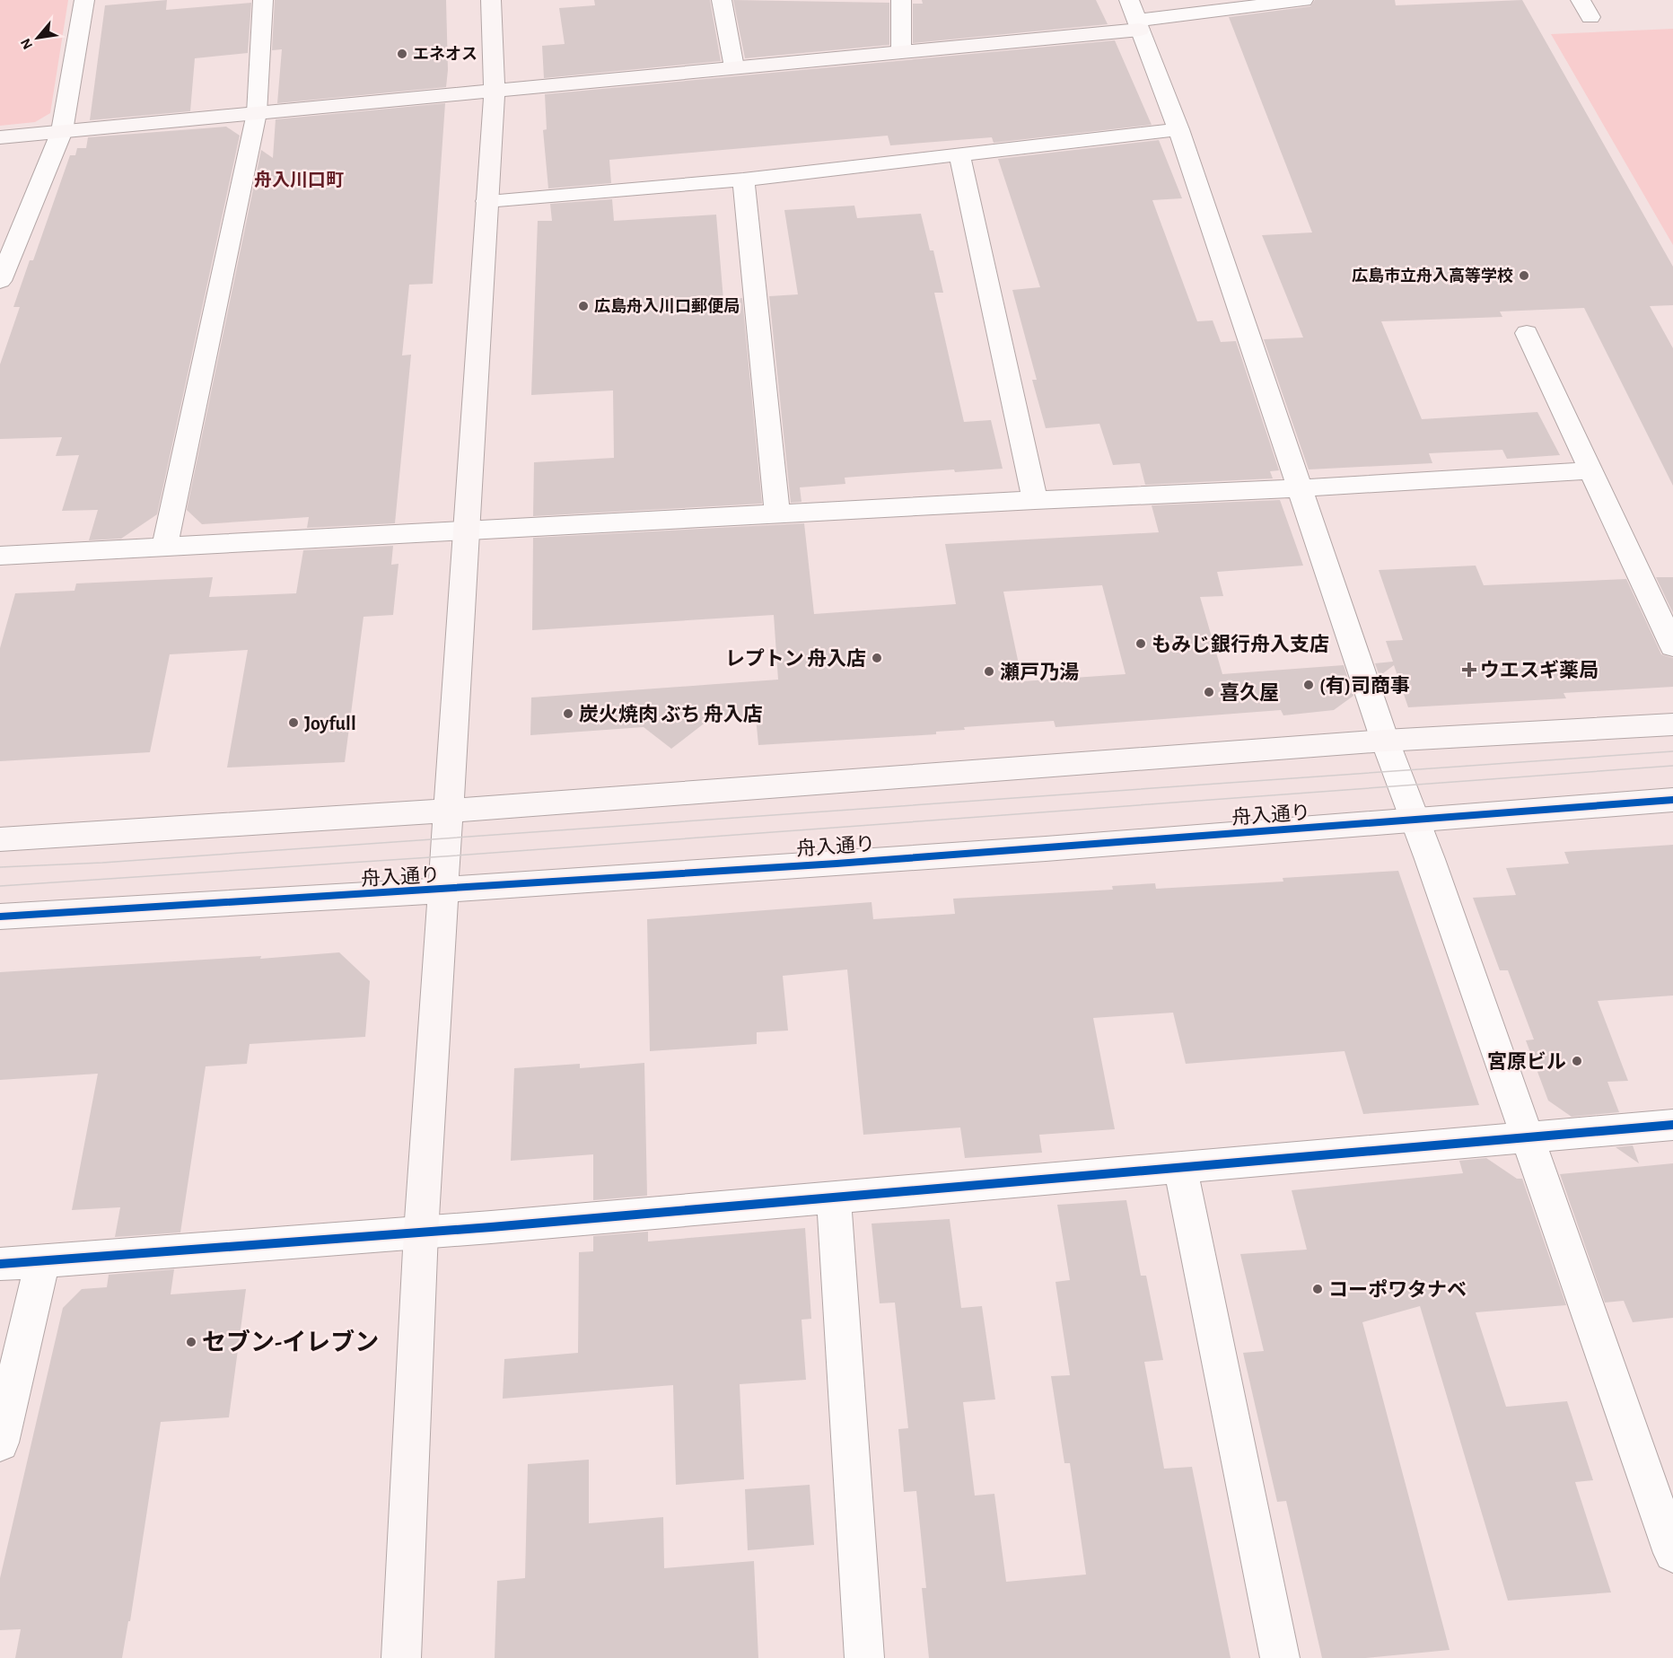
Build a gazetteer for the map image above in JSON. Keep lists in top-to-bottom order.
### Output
{
  "streets": {
    "street": ["舟入通り"]
  },
  "districts": ["舟入川口町"],
  "places": {
    "other": [
      "エネオス",
      "広島市立舟入高等学校",
      "広島舟入川口郵便局",
      "もみじ銀行舟入支店",
      "レプトン 舟入店",
      "瀬戸乃湯",
      "(有)司商事",
      "喜久屋",
      "炭火焼肉 ぶち 舟入店",
      "Joyfull",
      "宮原ビル",
      "コーポワタナベ",
      "セブン-イレブン"
    ],
    "health": ["ウエスギ薬局"]
  },
  "north": "bottom left"
}
